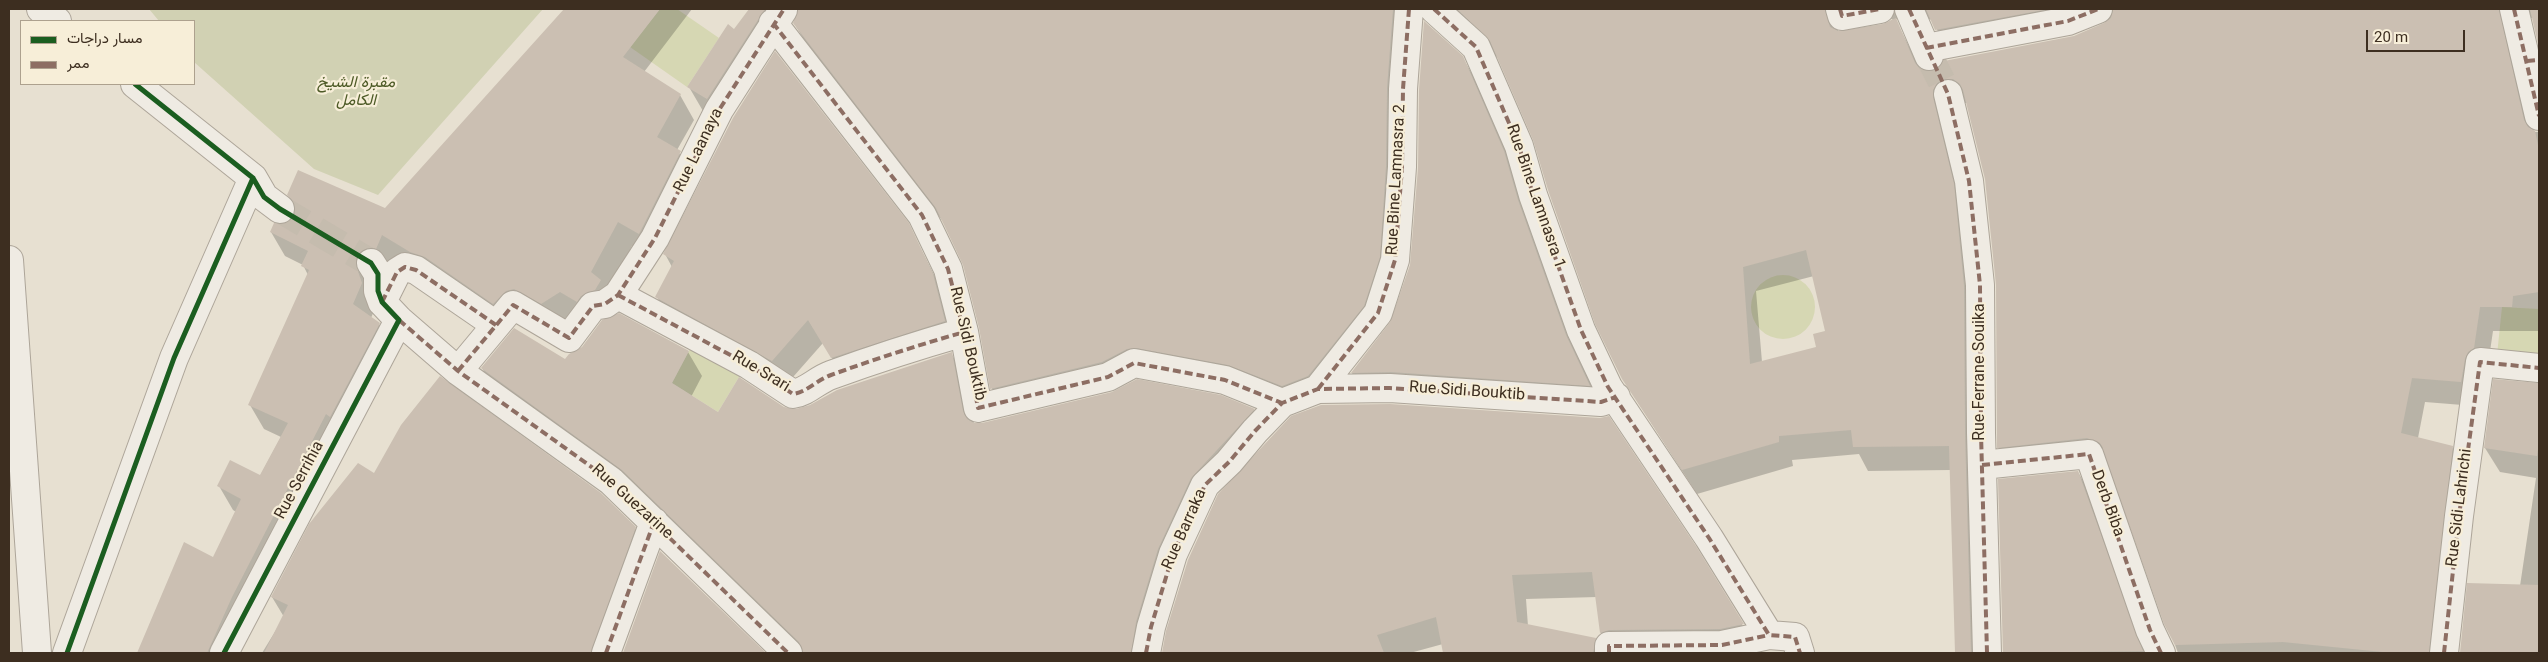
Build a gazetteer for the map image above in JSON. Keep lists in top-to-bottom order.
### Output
{
  "streets": {
    "street": [
      "Rue Laanaya",
      "Rue Bine Lamnasra 2",
      "Rue Bine Lamnasra 1",
      "Rue Sidi Bouktib",
      "Rue Ferrane Souika",
      "Rue Srari",
      "Rue Serrihia",
      "Rue Guezarine",
      "Derb Biba",
      "Rue Sidi Lahrichi",
      "Rue Barraka"
    ]
  },
  "crossings": [
    ["Rue Laanaya", "Rue Sidi Bouktib"],
    ["Rue Laanaya", "Rue Srari"],
    ["Rue Bine Lamnasra 2", "Rue Sidi Bouktib"],
    ["Rue Bine Lamnasra 1", "Rue Sidi Bouktib"],
    ["Rue Sidi Bouktib", "Rue Srari"],
    ["Rue Sidi Bouktib", "Rue Barraka"],
    ["Rue Ferrane Souika", "Derb Biba"],
    ["Rue Serrihia", "Rue Guezarine"]
  ],
  "parks": ["مقبرة الشيخ الكامل"],
  "legend": ["مسار دراجات", "ممر"],
  "scale_bar": "20 m"
}
